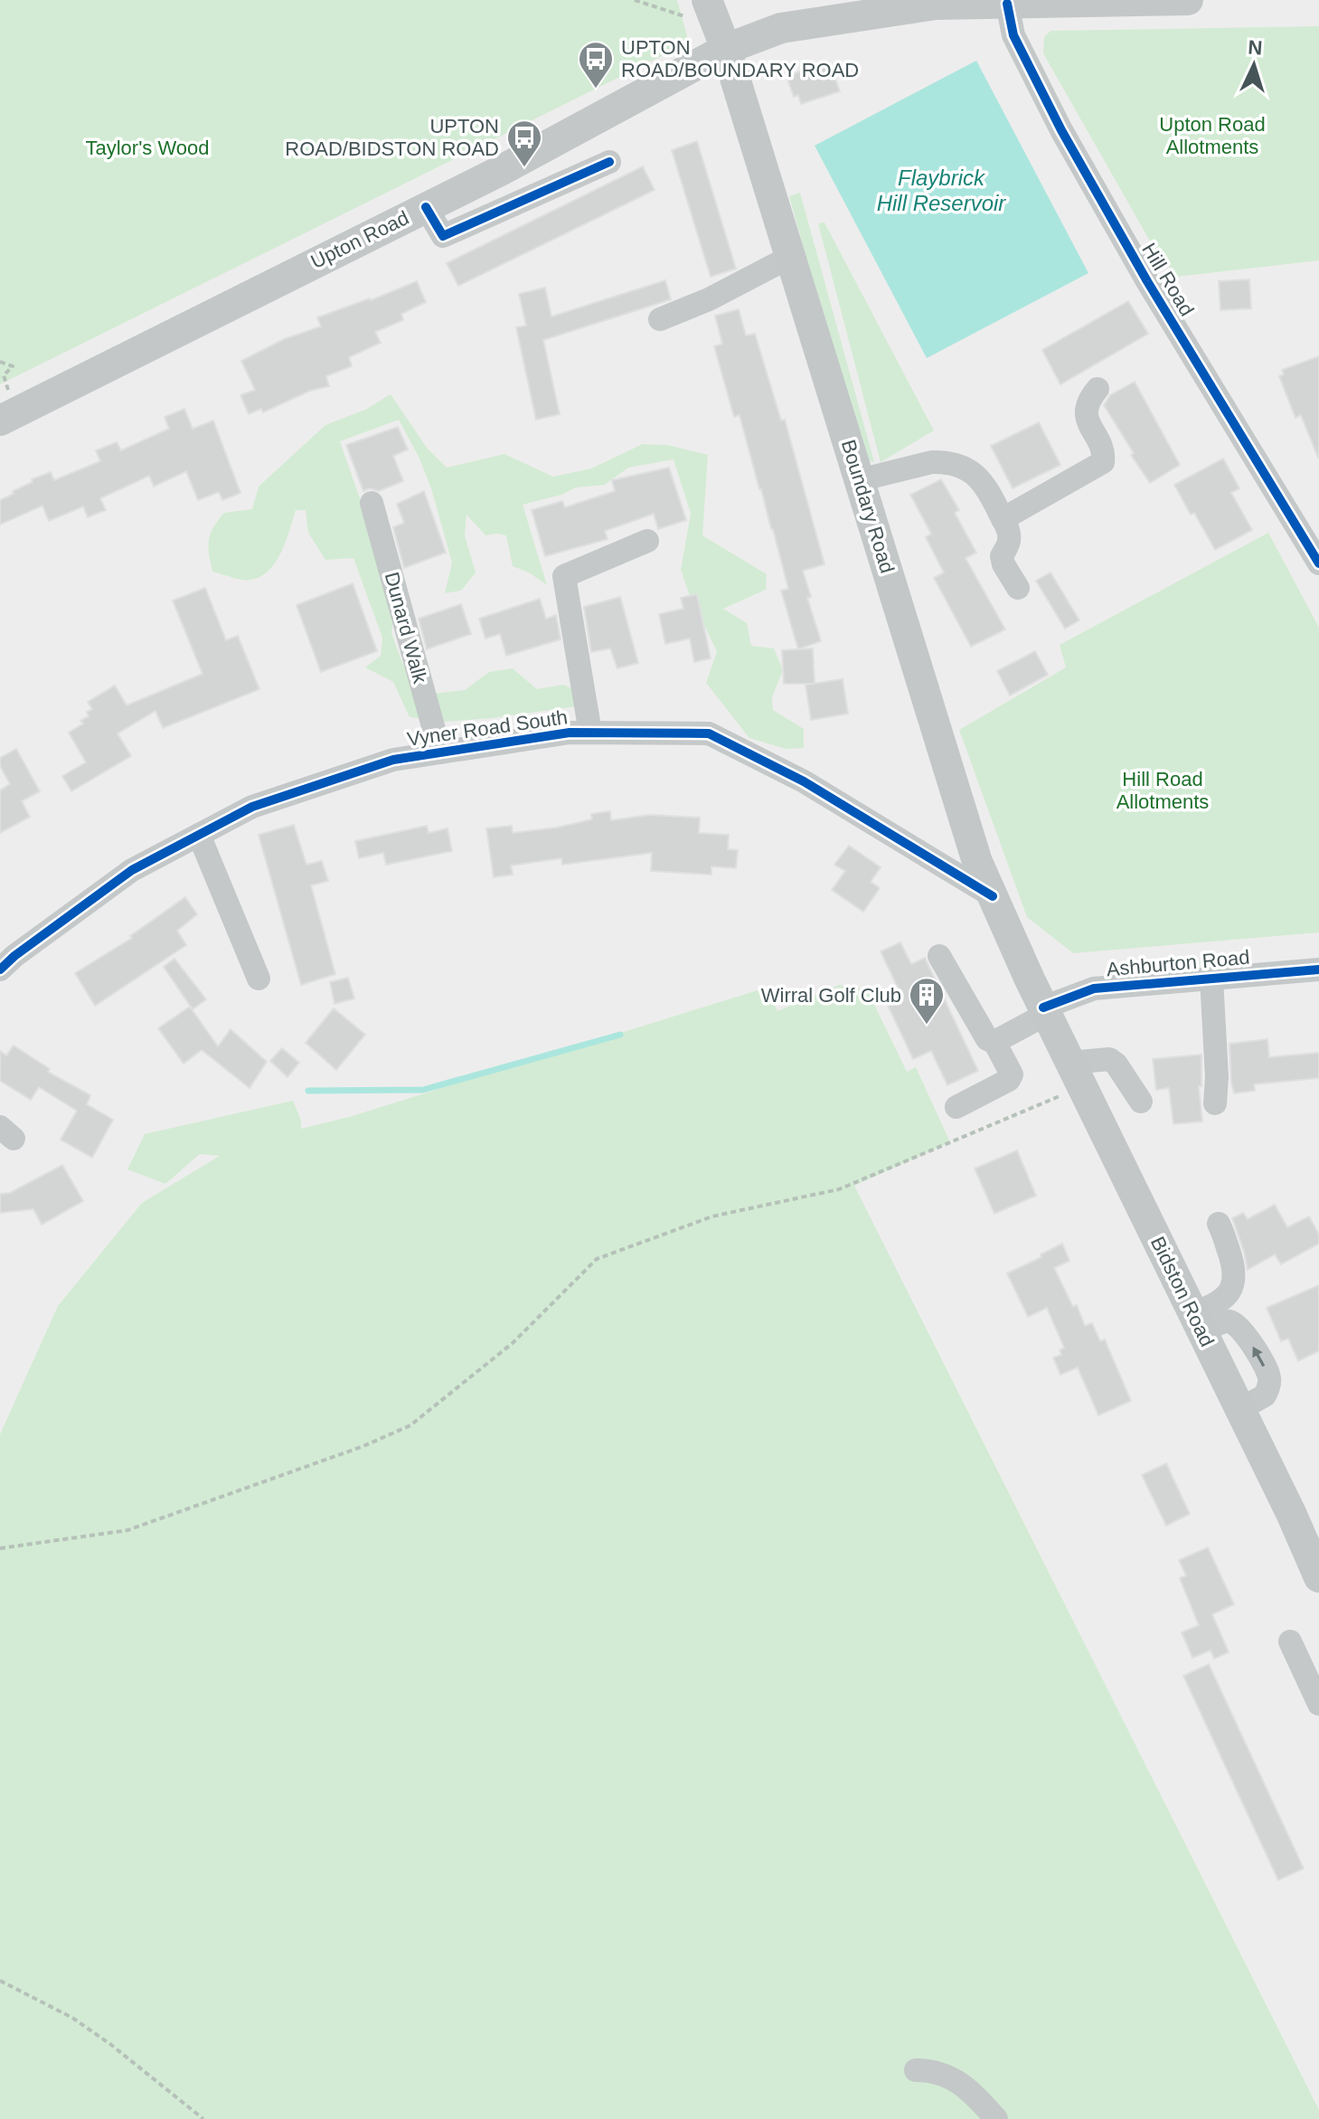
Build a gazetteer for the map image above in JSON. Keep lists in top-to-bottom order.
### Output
{
  "streets": {
    "main road": ["Upton Road", "Boundary Road", "Bidston Road"],
    "street": [
      "Hill Road",
      "Dunard Walk",
      "Vyner Road South",
      "Ashburton Road"
    ]
  },
  "crossings": [
    ["Upton Road", "Hill Road"],
    ["Upton Road", "Boundary Road"],
    ["Boundary Road", "Vyner Road South"],
    ["Boundary Road", "Ashburton Road"],
    ["Boundary Road", "Bidston Road"],
    ["Dunard Walk", "Vyner Road South"],
    ["Ashburton Road", "Bidston Road"]
  ],
  "water": ["Flaybrick Hill Reservoir"],
  "parks": ["Upton Road Allotments", "Taylor's Wood", "Hill Road Allotments"],
  "places": {
    "bus stop": ["UPTON ROAD/BOUNDARY ROAD", "UPTON ROAD/BIDSTON ROAD"],
    "building": ["Wirral Golf Club"]
  },
  "north": "top"
}
